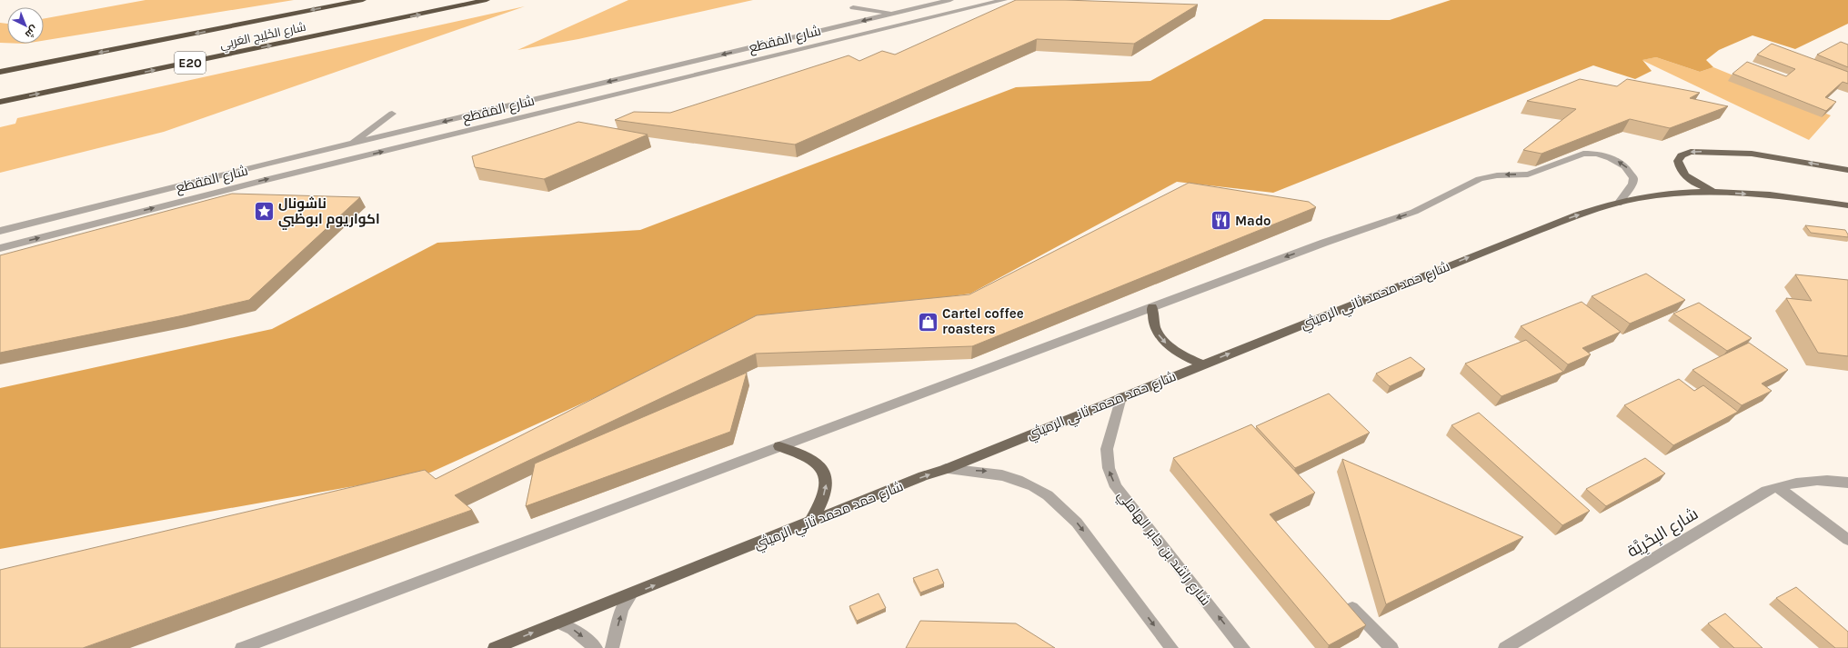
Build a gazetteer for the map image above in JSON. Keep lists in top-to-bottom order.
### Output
{
  "streets": {
    "highway": ["شارع الخَلِيج العَربِي", "E20"],
    "main road": ["شارع حمد محمد ثاني الرميثي"],
    "street": ["شارع المَقطَع", "شارع البِحْرِيَّة", "شارع راشد بن جابر الهاملي"]
  },
  "crossings": [
    ["شارع حمد محمد ثاني الرميثي", "شارع راشد بن جابر الهاملي"]
  ],
  "one_way": ["شارع راشد بن جابر الهاملي"],
  "places": {
    "place": ["ناشونال اكواريوم ابوظبي"],
    "restaurant": ["Mado"],
    "shop": ["Cartel coffee roasters"]
  },
  "north": "bottom right"
}
